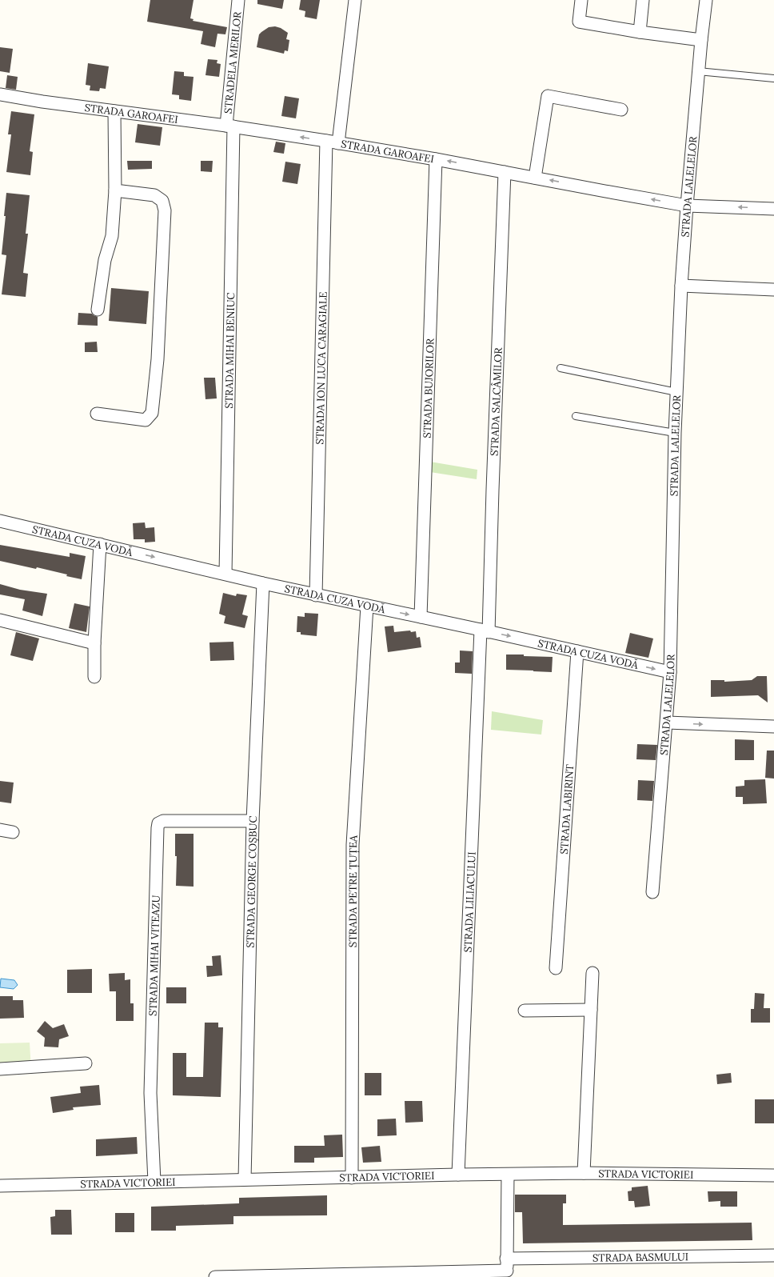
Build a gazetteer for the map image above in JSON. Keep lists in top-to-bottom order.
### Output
{
  "streets": {
    "street": [
      "STRADELA MERILOR",
      "STRADA GAROAFEI",
      "STRADA LALELELOR",
      "STRADA MIHAI BENIUC",
      "STRADA ION LUCA CARAGIALE",
      "STRADA BUJORILOR",
      "STRADA SALCÂMILOR",
      "STRADA CUZA VODĂ",
      "STRADA LABIRINT",
      "STRADA GEORGE COȘBUC",
      "STRADA PETRE ȚUȚEA",
      "STRADA LILIACULUI",
      "STRADA MIHAI VITEAZU",
      "STRADA VICTORIEI",
      "STRADA BASMULUI"
    ]
  },
  "crossings": [
    ["STRADELA MERILOR", "STRADA GAROAFEI"],
    ["STRADELA MERILOR", "STRADA MIHAI BENIUC"],
    ["STRADA GAROAFEI", "STRADA LALELELOR"],
    ["STRADA GAROAFEI", "STRADA MIHAI BENIUC"],
    ["STRADA GAROAFEI", "STRADA ION LUCA CARAGIALE"],
    ["STRADA GAROAFEI", "STRADA BUJORILOR"],
    ["STRADA GAROAFEI", "STRADA SALCÂMILOR"],
    ["STRADA LALELELOR", "STRADA CUZA VODĂ"],
    ["STRADA MIHAI BENIUC", "STRADA CUZA VODĂ"],
    ["STRADA ION LUCA CARAGIALE", "STRADA CUZA VODĂ"],
    ["STRADA BUJORILOR", "STRADA CUZA VODĂ"],
    ["STRADA SALCÂMILOR", "STRADA CUZA VODĂ"],
    ["STRADA SALCÂMILOR", "STRADA LILIACULUI"],
    ["STRADA CUZA VODĂ", "STRADA LABIRINT"],
    ["STRADA CUZA VODĂ", "STRADA GEORGE COȘBUC"],
    ["STRADA CUZA VODĂ", "STRADA PETRE ȚUȚEA"],
    ["STRADA CUZA VODĂ", "STRADA LILIACULUI"],
    ["STRADA GEORGE COȘBUC", "STRADA MIHAI VITEAZU"],
    ["STRADA GEORGE COȘBUC", "STRADA VICTORIEI"],
    ["STRADA PETRE ȚUȚEA", "STRADA VICTORIEI"],
    ["STRADA LILIACULUI", "STRADA VICTORIEI"],
    ["STRADA MIHAI VITEAZU", "STRADA VICTORIEI"]
  ],
  "one_way": ["STRADA GAROAFEI", "STRADA CUZA VODĂ"]
}
